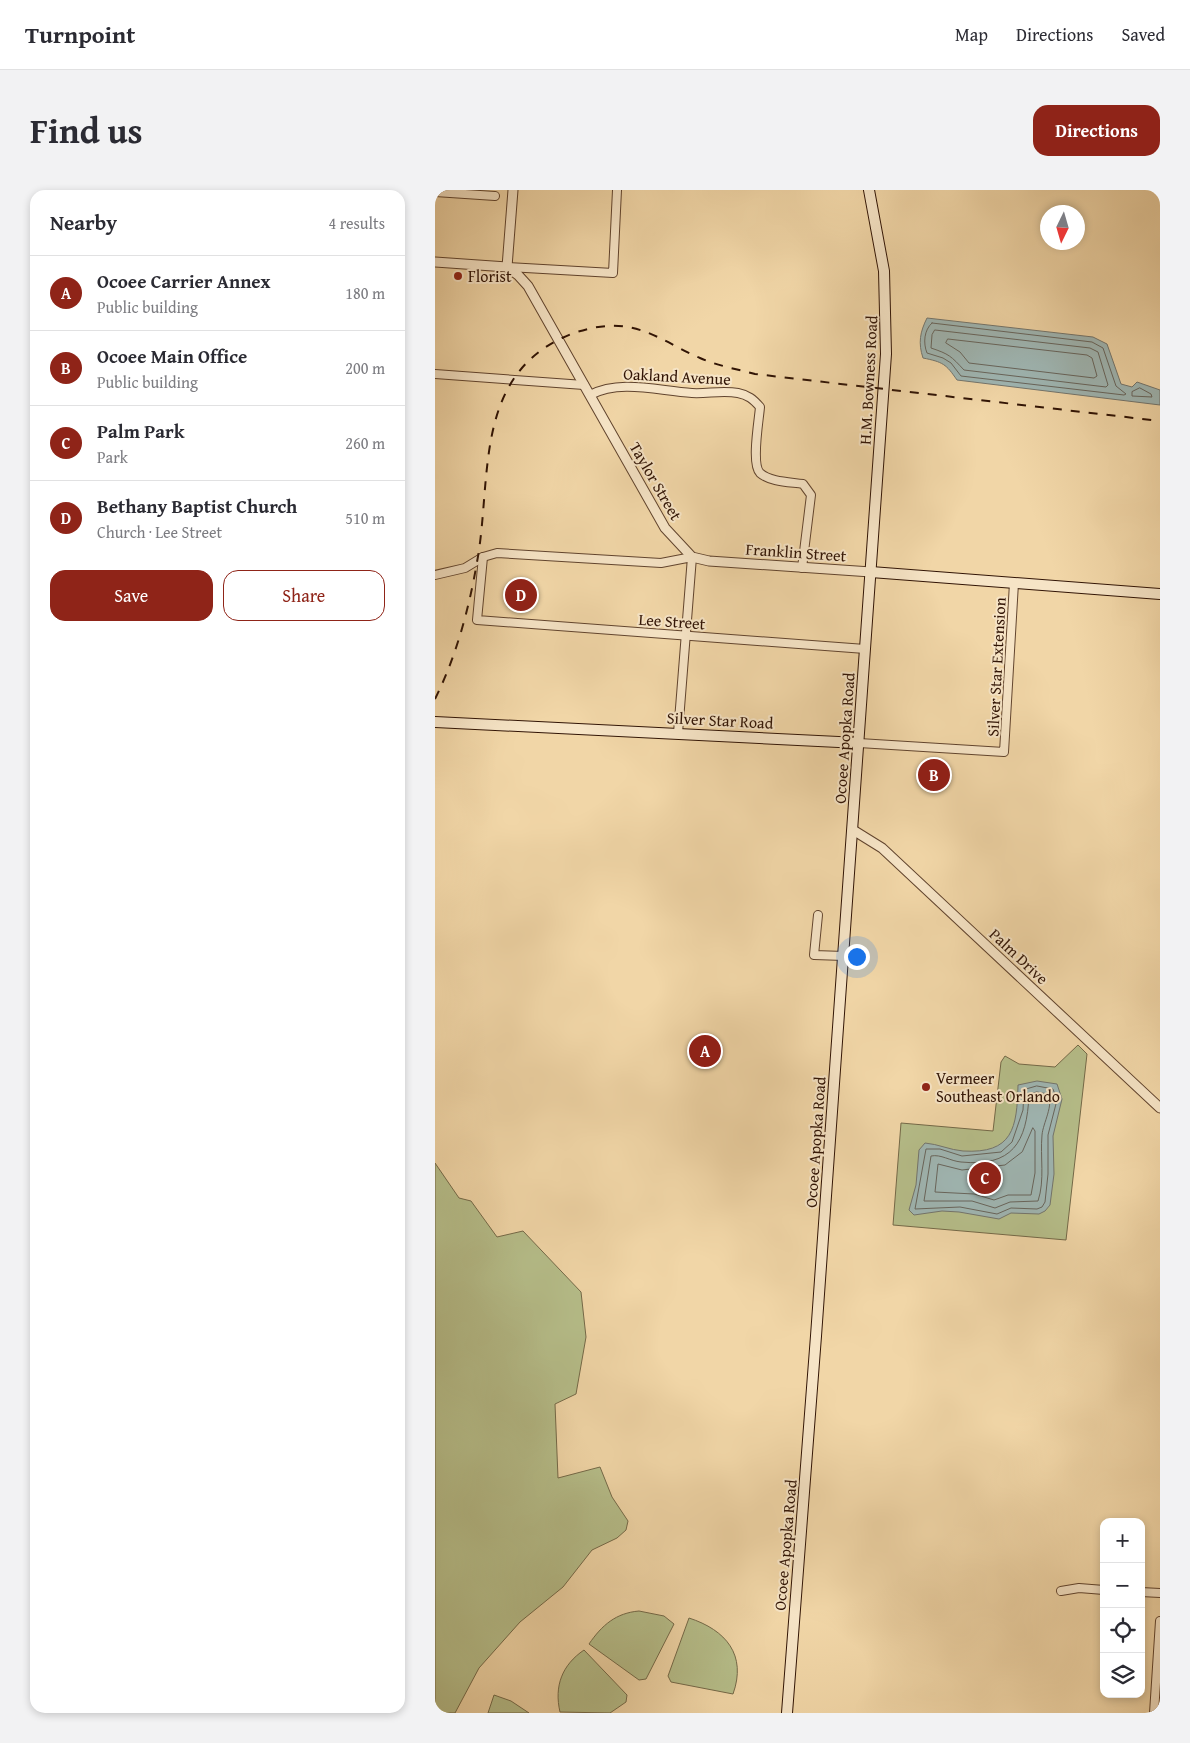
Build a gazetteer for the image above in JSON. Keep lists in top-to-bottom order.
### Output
{
  "streets": {
    "main road": [
      "H.M. Bowness Road",
      "Franklin Street",
      "Silver Star Road",
      "Ocoee Apopka Road"
    ],
    "street": [
      "Oakland Avenue",
      "Taylor Street",
      "Lee Street",
      "Silver Star Extension",
      "Palm Drive"
    ]
  },
  "crossings": [
    ["Oakland Avenue", "Taylor Street"],
    ["Oakland Avenue", "Franklin Street"],
    ["H.M. Bowness Road", "Franklin Street"],
    ["H.M. Bowness Road", "Ocoee Apopka Road"],
    ["Taylor Street", "Franklin Street"],
    ["Franklin Street", "Lee Street"],
    ["Franklin Street", "Silver Star Extension"],
    ["Franklin Street", "Ocoee Apopka Road"],
    ["Lee Street", "Ocoee Apopka Road"],
    ["Silver Star Extension", "Silver Star Road"],
    ["Silver Star Road", "Ocoee Apopka Road"],
    ["Ocoee Apopka Road", "Palm Drive"]
  ],
  "places": ["Florist", "Vermeer Southeast Orlando"],
  "north": "bottom",
  "page": {
    "header": "Turnpoint",
    "nav": ["Map", "Directions", "Saved"],
    "title": "Find us",
    "buttons": [
      "Directions",
      ["Save", "Share"]
    ],
    "heading": ["Nearby", "4 results"],
    "list": [
      {
        "mark": "A",
        "name": "Ocoee Carrier Annex",
        "note": "Public building",
        "value": "180 m"
      },
      {
        "mark": "B",
        "name": "Ocoee Main Office",
        "note": "Public building",
        "value": "200 m"
      },
      {
        "mark": "C",
        "name": "Palm Park",
        "note": "Park",
        "value": "260 m"
      },
      {
        "mark": "D",
        "name": "Bethany Baptist Church",
        "note": "Church · Lee Street",
        "value": "510 m"
      }
    ],
    "pins": [
      "D",
      "B",
      "A",
      "C"
    ],
    "map_buttons": ["+", "−"]
  }
}
